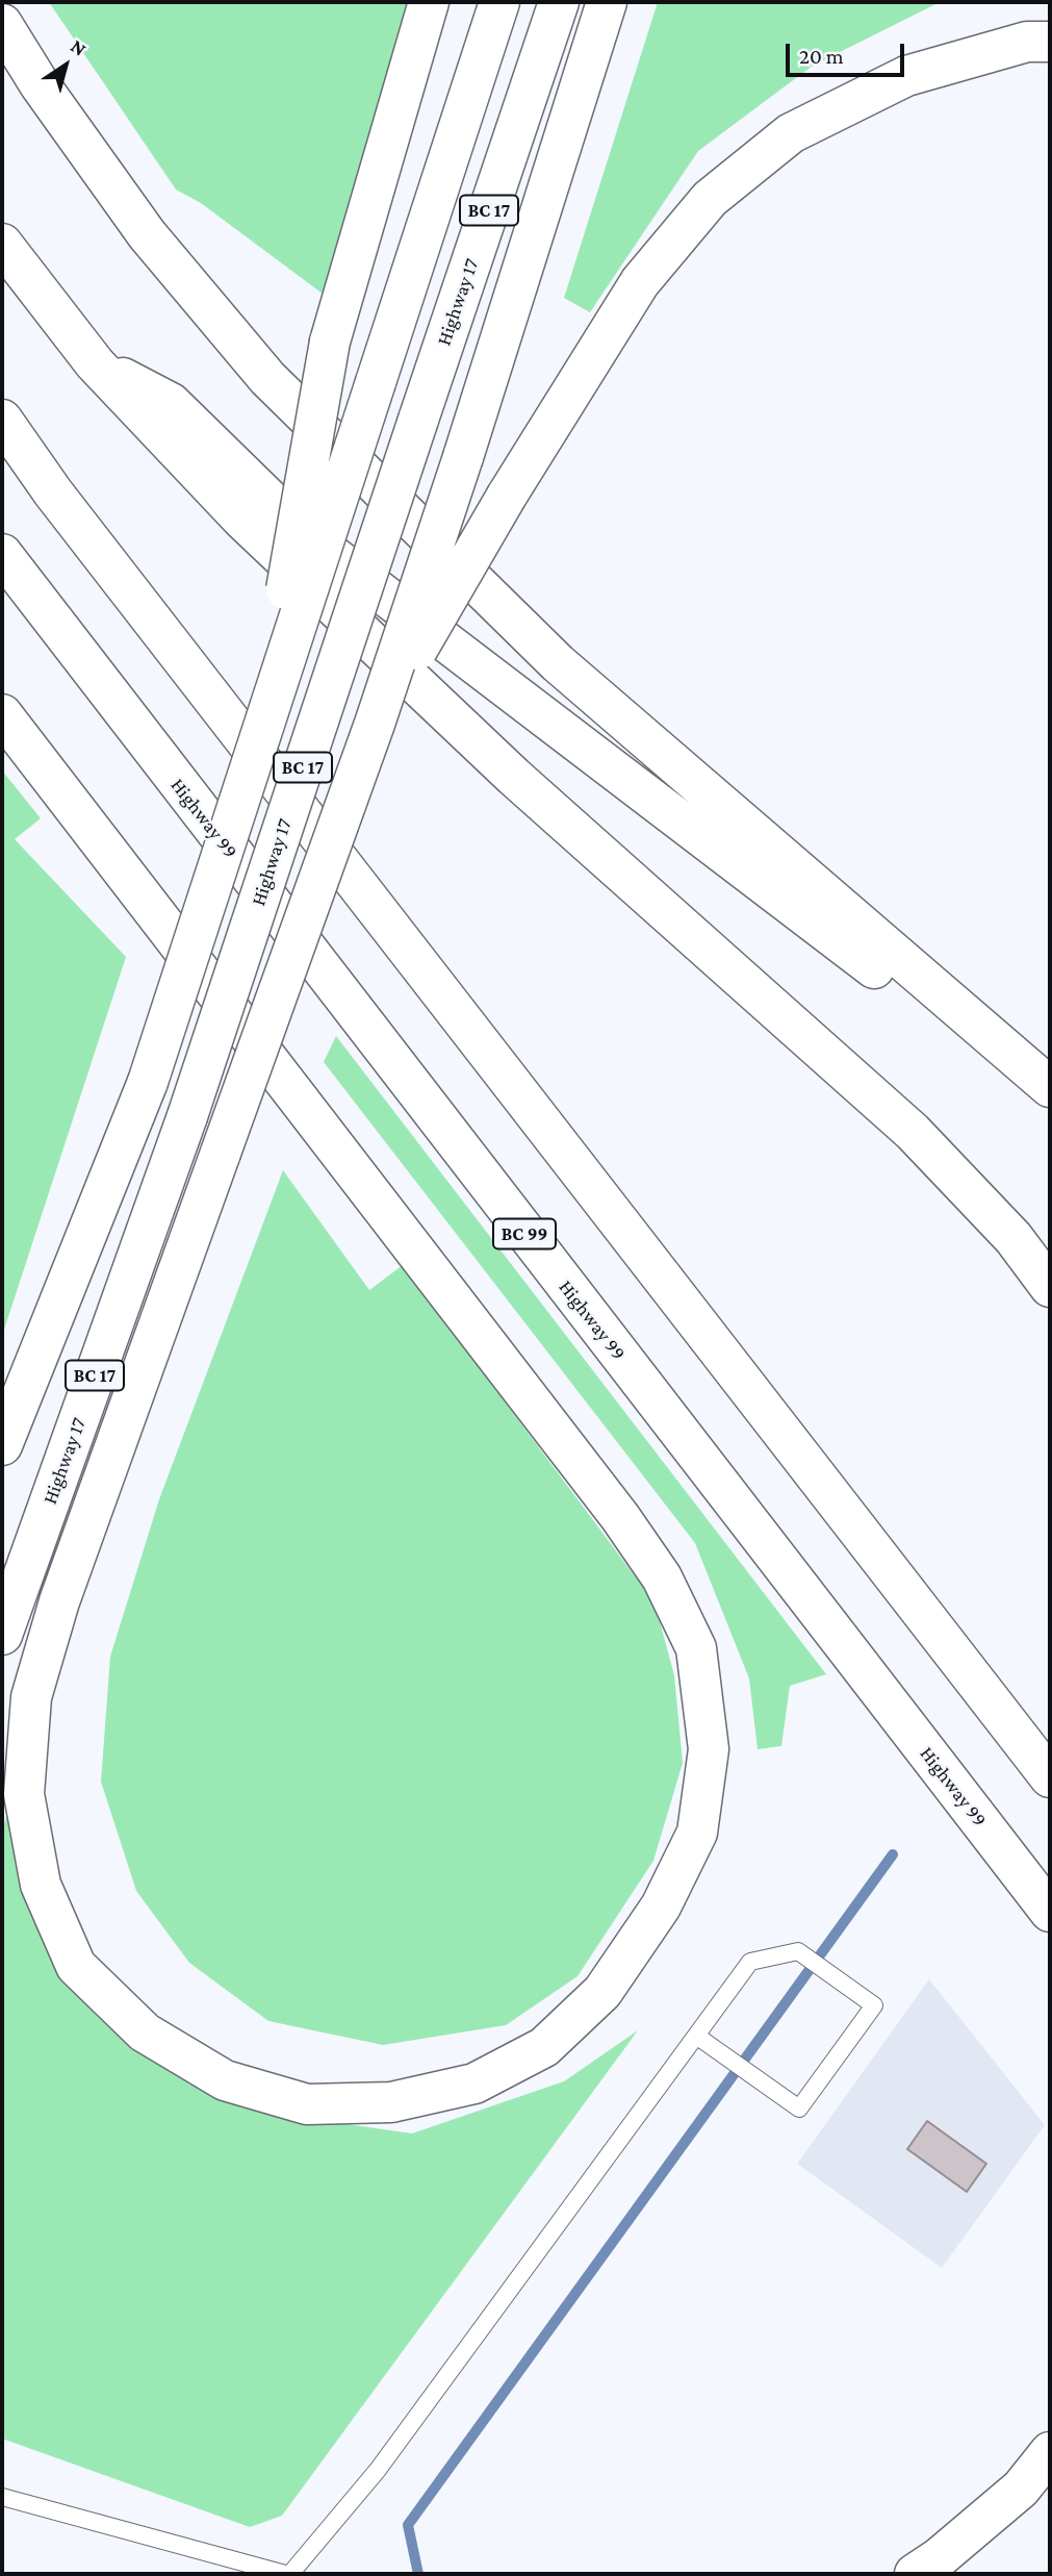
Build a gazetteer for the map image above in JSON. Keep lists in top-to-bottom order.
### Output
{
  "streets": {
    "highway": [
      "BC 17",
      "Highway 17",
      "Highway 99",
      "BC 99"
    ]
  },
  "scale_bar": "20 m",
  "north": "top right"
}
